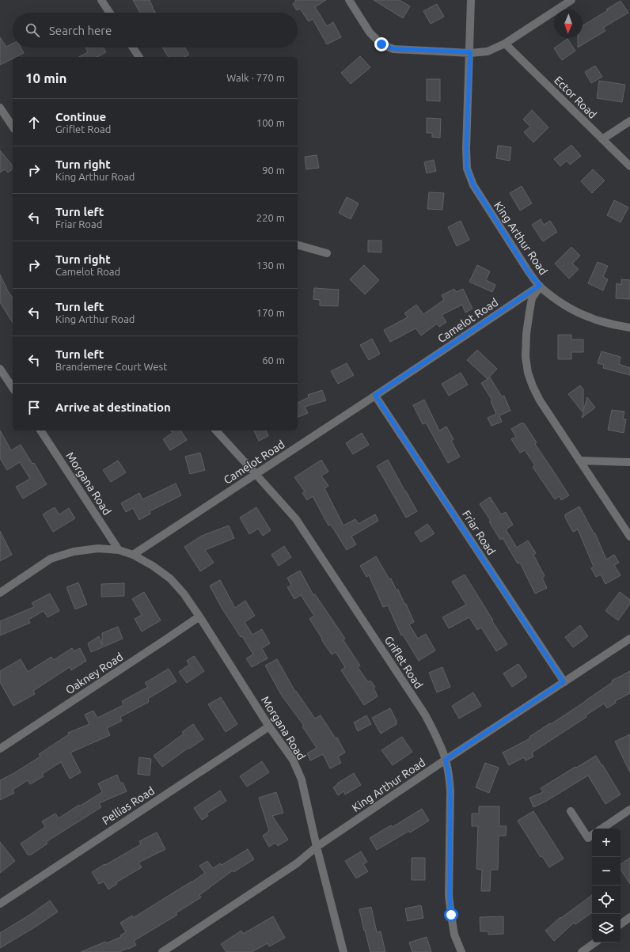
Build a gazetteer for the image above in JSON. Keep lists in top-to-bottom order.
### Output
{
  "streets": {
    "street": [
      "Ector Road",
      "King Arthur Road",
      "Camelot Road",
      "Morgana Road",
      "Friar Road",
      "Griflet Road",
      "Oakney Road",
      "Pellias Road"
    ]
  },
  "crossings": [
    ["King Arthur Road", "Camelot Road"],
    ["King Arthur Road", "Morgana Road"],
    ["King Arthur Road", "Friar Road"],
    ["King Arthur Road", "Griflet Road"],
    ["Camelot Road", "Morgana Road"],
    ["Camelot Road", "Friar Road"],
    ["Camelot Road", "Griflet Road"],
    ["Morgana Road", "Oakney Road"],
    ["Morgana Road", "Pellias Road"]
  ],
  "north": "bottom",
  "page": {
    "search": "Search here",
    "heading": ["10 min", "Walk · 770 m"],
    "list": [
      ["Continue", "Griflet Road", "100 m"],
      ["Turn right", "King Arthur Road", "90 m"],
      ["Turn left", "Friar Road", "220 m"],
      ["Turn right", "Camelot Road", "130 m"],
      ["Turn left", "King Arthur Road", "170 m"],
      ["Turn left", "Brandemere Court West", "60 m"],
      "Arrive at destination"
    ],
    "map_buttons": ["+", "−"]
  }
}
